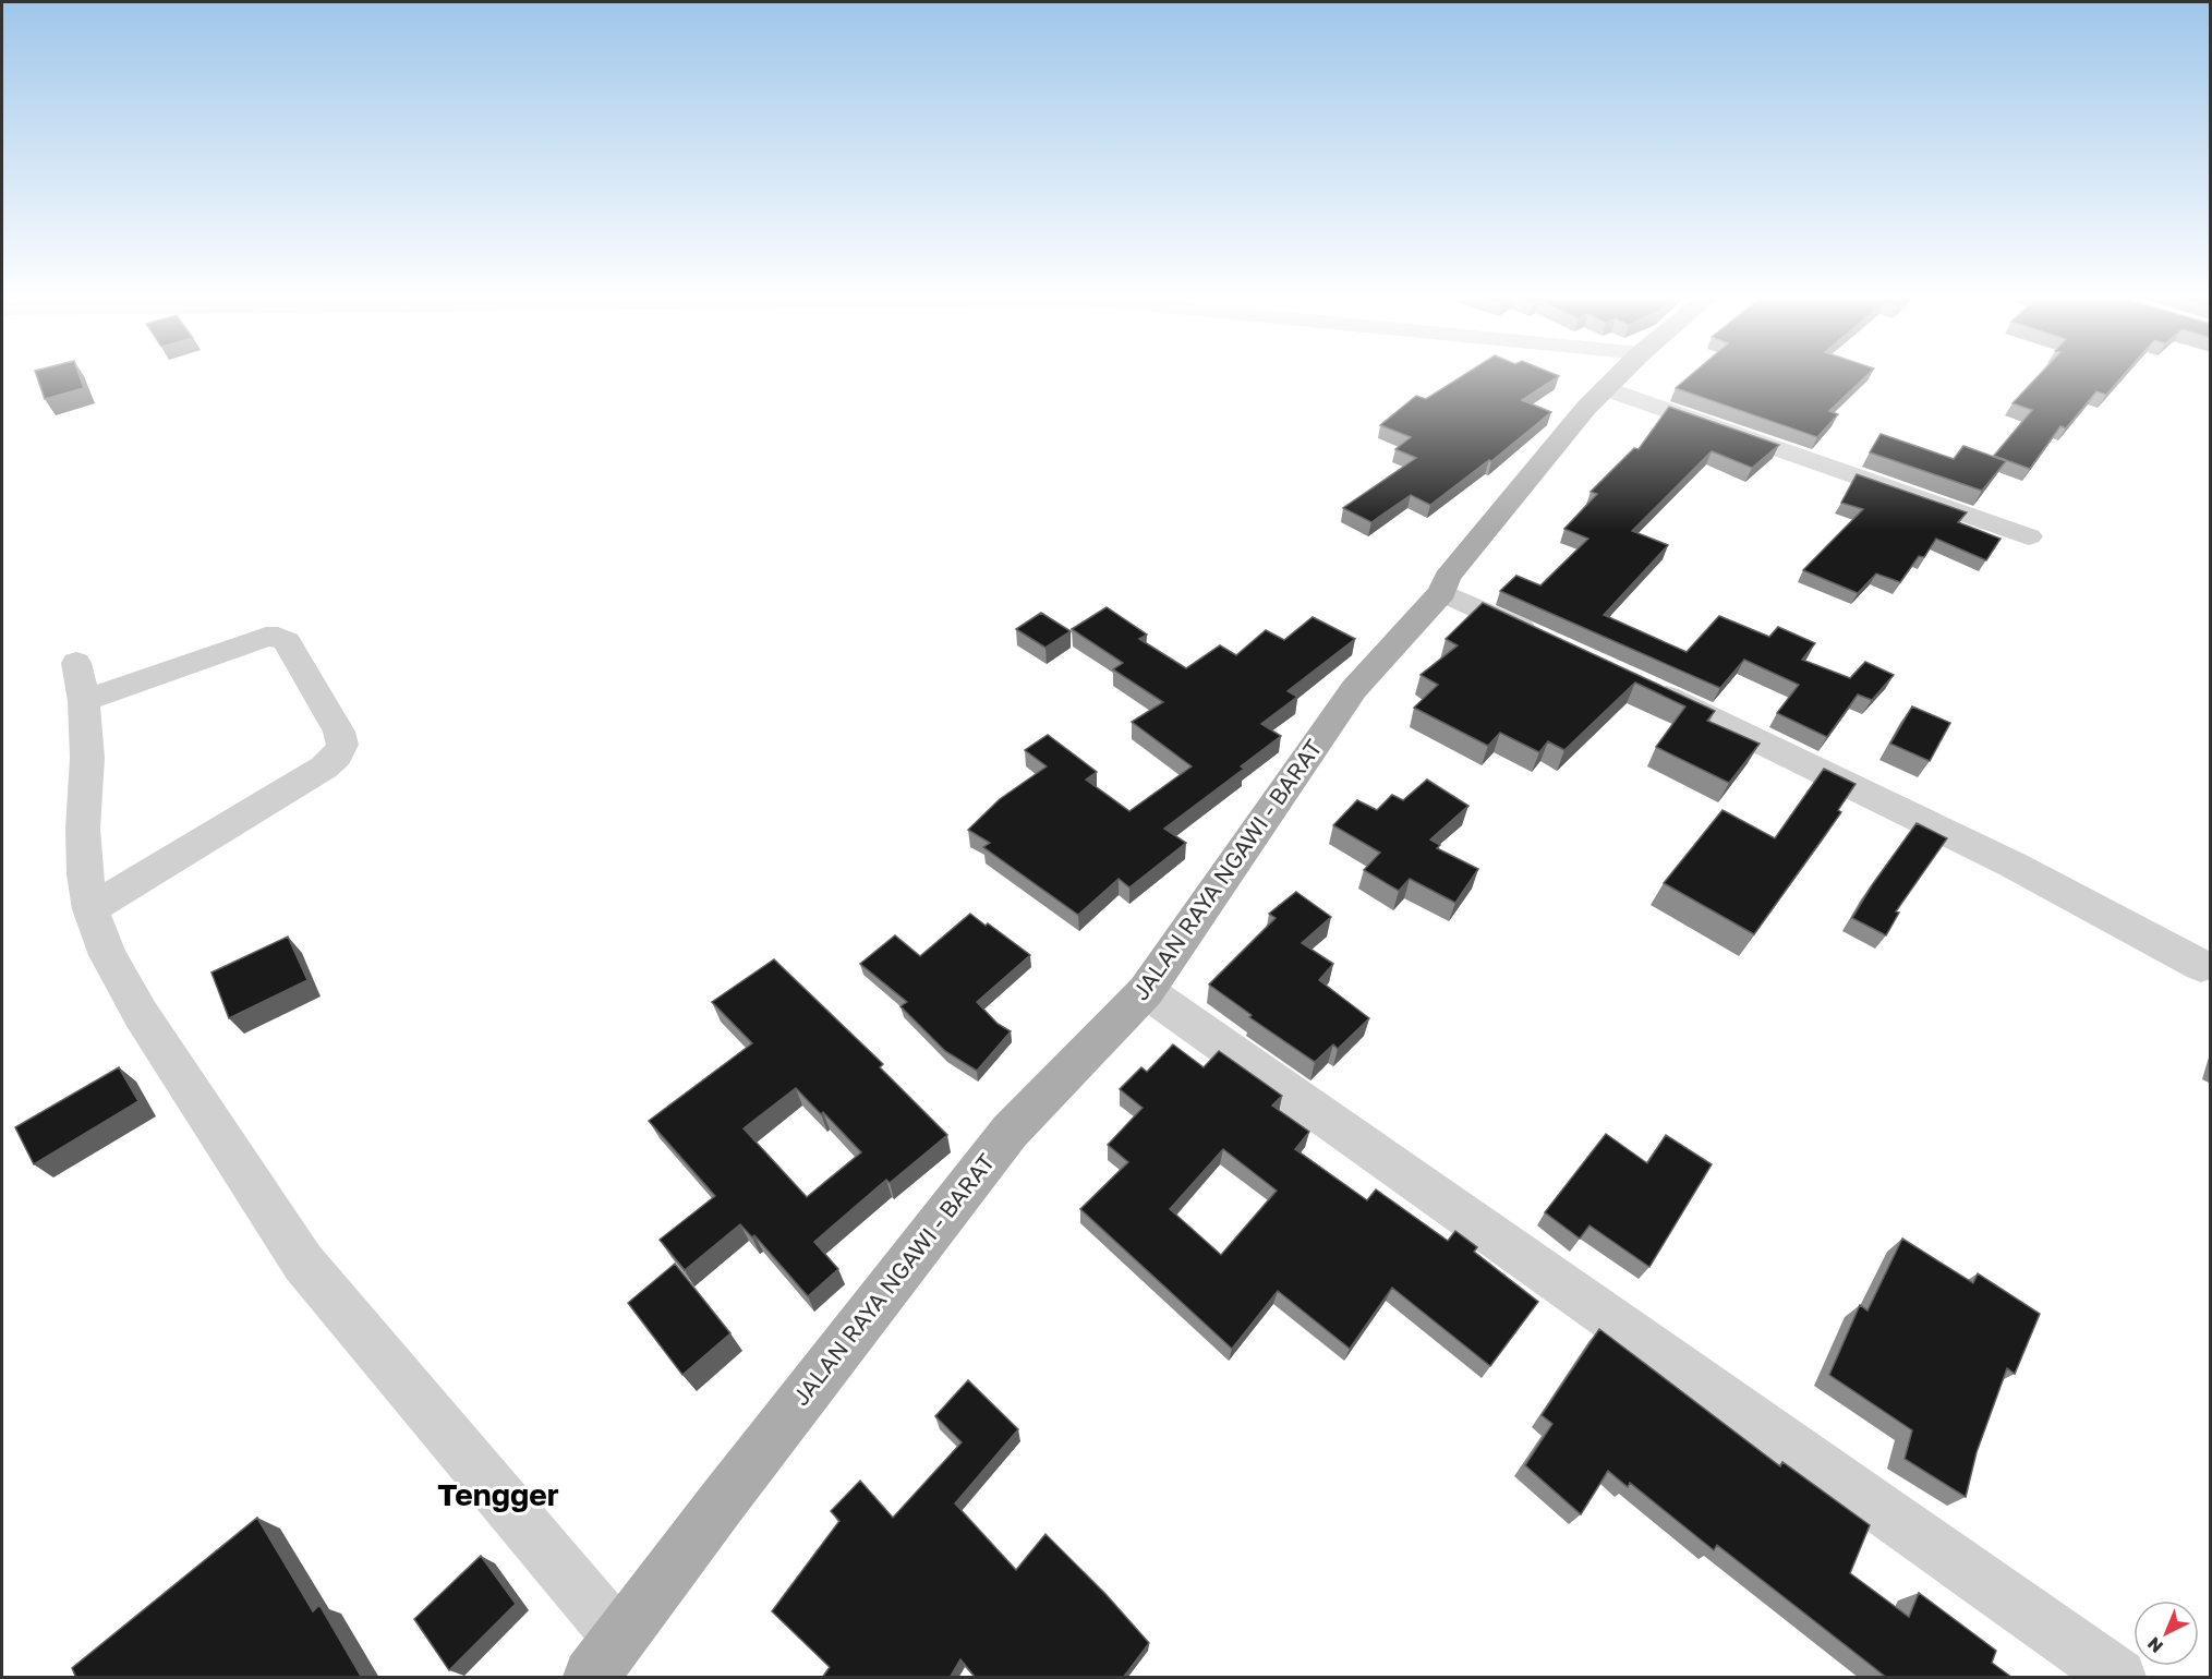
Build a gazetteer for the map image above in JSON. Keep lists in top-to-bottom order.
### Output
{
  "streets": {
    "main road": ["JALAN RAYA NGAWI - BARAT"]
  },
  "districts": ["Tengger"],
  "north": "bottom left"
}
